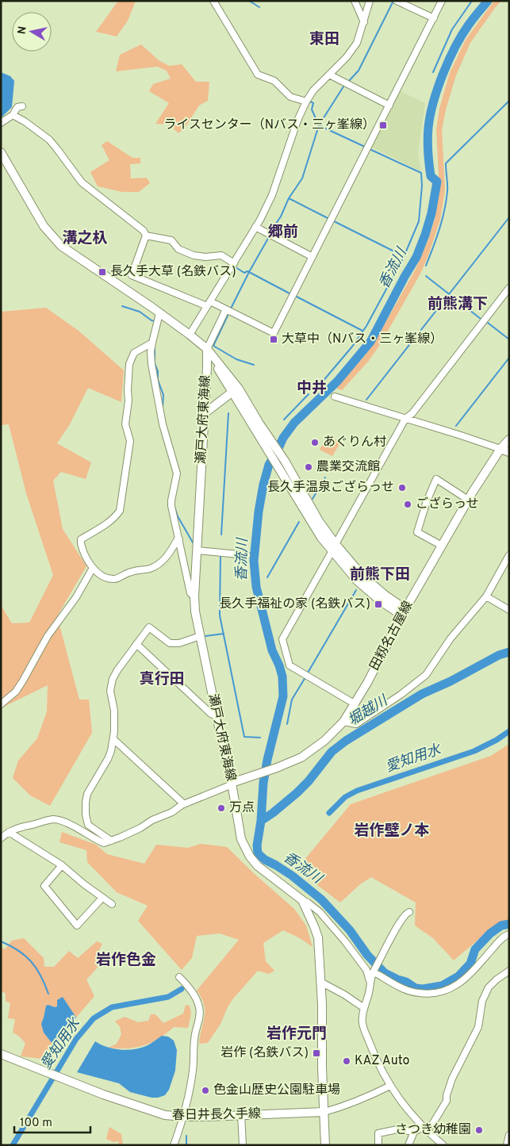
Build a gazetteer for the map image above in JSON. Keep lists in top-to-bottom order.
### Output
{
  "streets": {
    "main road": ["瀬戸大府東海線", "田籾名古屋線", "春日井長久手線"]
  },
  "crossings": [
    ["瀬戸大府東海線", "田籾名古屋線"],
    ["瀬戸大府東海線", "春日井長久手線"]
  ],
  "districts": [
    "東田",
    "郷前",
    "溝之杁",
    "前熊溝下",
    "中井",
    "前熊下田",
    "真行田",
    "岩作壁ノ本",
    "岩作色金",
    "岩作元門"
  ],
  "water": ["香流川", "堀越川", "愛知用水"],
  "places": {
    "transit": [
      "ライスセンター（Nバス・三ヶ峯線）",
      "長久手大草 (名鉄バス)",
      "大草中（Nバス・三ヶ峯線）",
      "長久手福祉の家 (名鉄バス)",
      "岩作 (名鉄バス)"
    ],
    "other": [
      "あぐりん村",
      "農業交流館",
      "長久手温泉ござらっせ",
      "ござらっせ",
      "万点",
      "KAZ Auto",
      "色金山歴史公園駐車場",
      "さつき幼稚園"
    ]
  },
  "scale_bar": "100 m",
  "north": "left"
}
